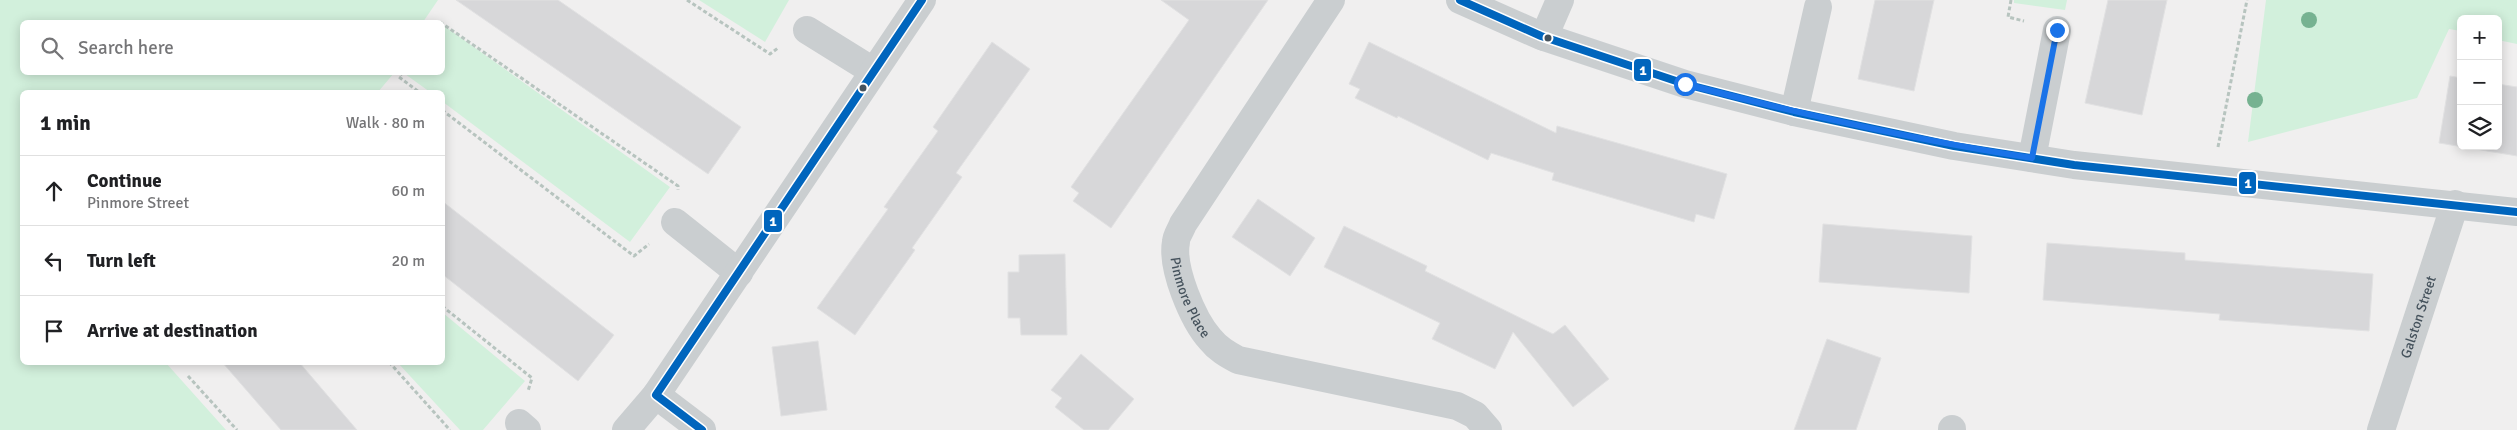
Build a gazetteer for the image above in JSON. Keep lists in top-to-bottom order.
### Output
{
  "streets": {
    "street": ["Pinmore Place", "Galston Street"]
  },
  "lines": ["transit line 1"],
  "page": {
    "map_buttons": ["+", "−"],
    "search": "Search here",
    "heading": ["1 min", "Walk · 80 m"],
    "list": [
      ["Continue", "Pinmore Street", "60 m"],
      ["Turn left", "20 m"],
      "Arrive at destination"
    ]
  }
}
